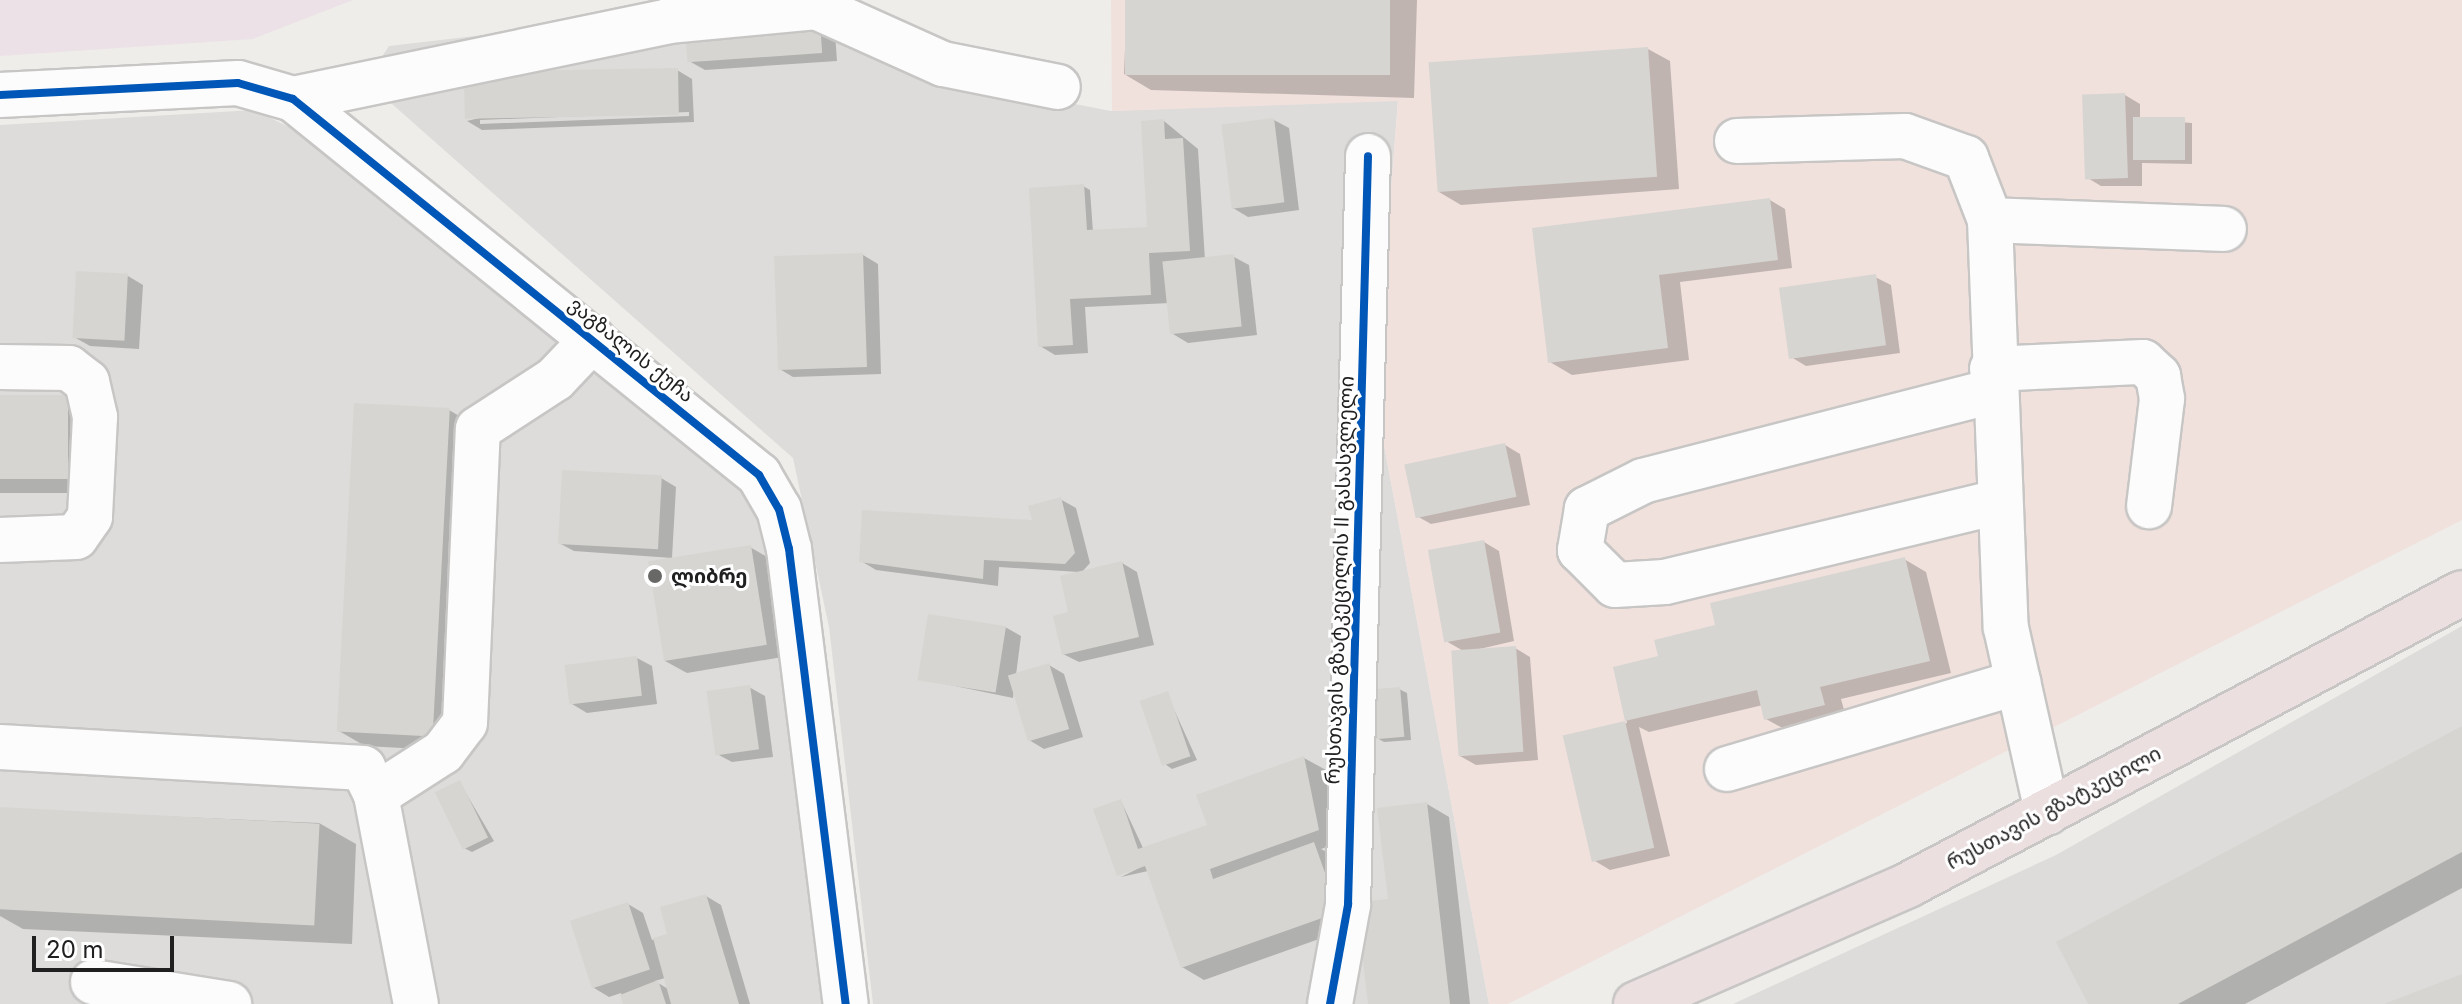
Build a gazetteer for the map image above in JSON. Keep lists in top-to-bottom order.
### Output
{
  "streets": {
    "highway": ["რუსთავის გზატკეცილი"],
    "street": ["ვაგზალის ქუჩა", "რუსთავის გზატკეცილის II გასასვლელი"]
  },
  "places": ["ლიბრე"],
  "scale_bar": "20 m"
}
